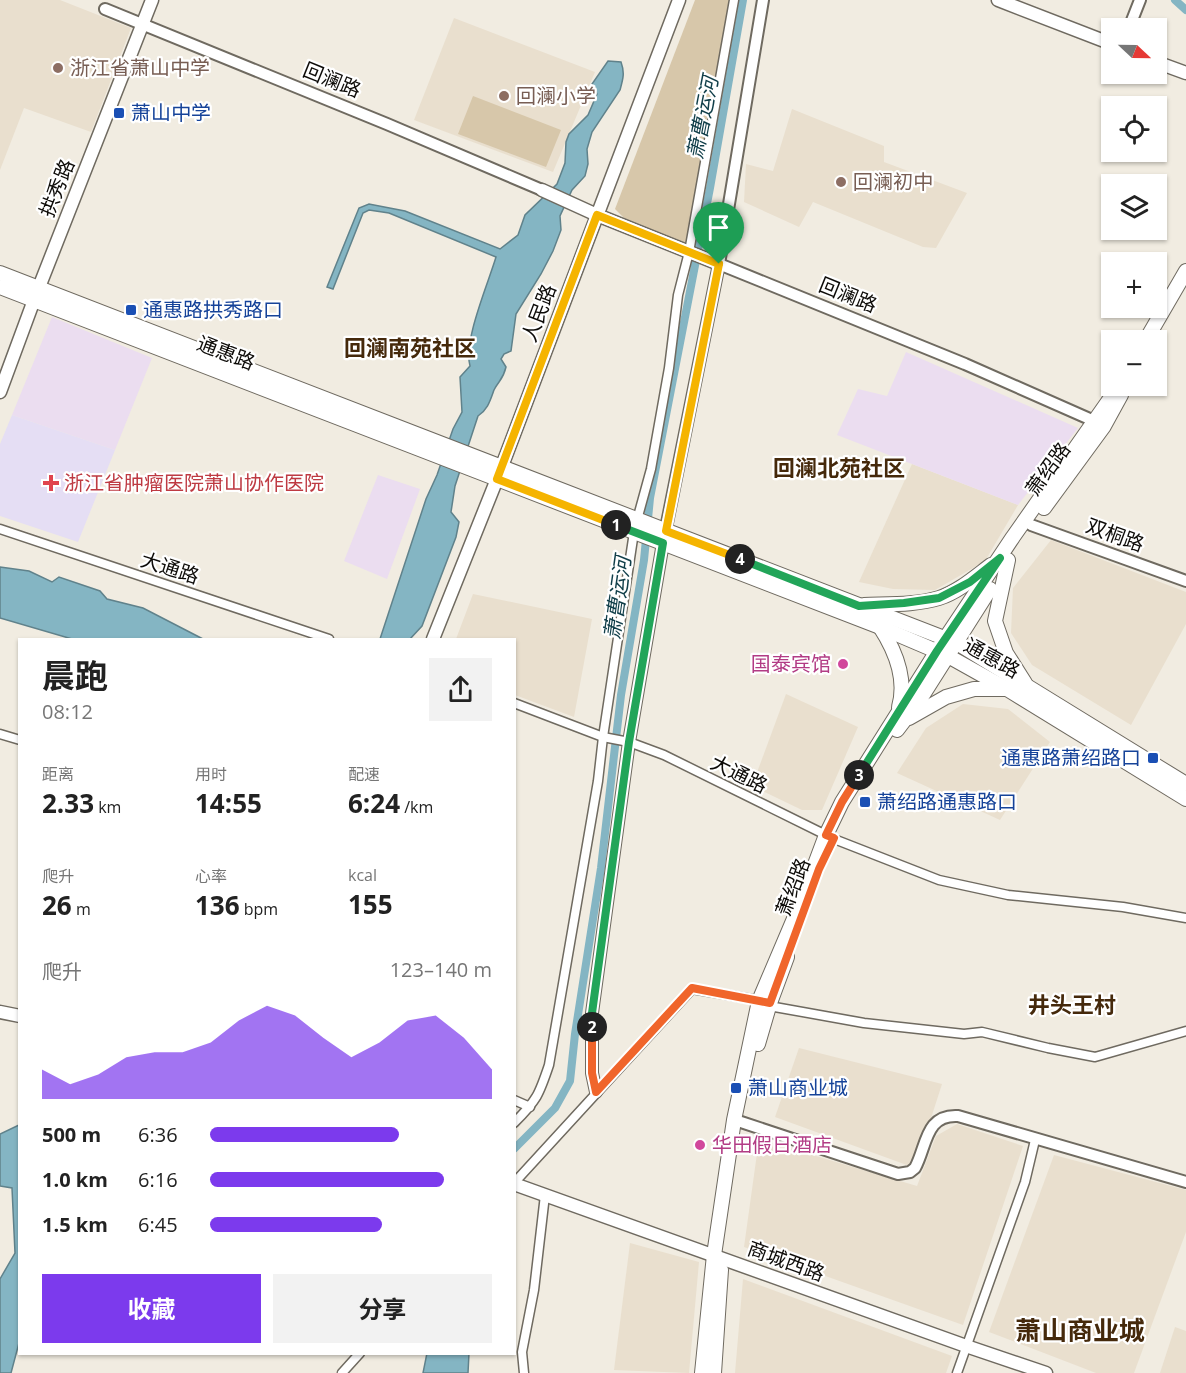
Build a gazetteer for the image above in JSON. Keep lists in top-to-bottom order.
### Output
{
  "streets": {
    "main road": [
      "回澜路",
      "拱秀路",
      "人民路",
      "通惠路",
      "萧绍路",
      "商城西路"
    ],
    "street": ["双桐路", "大通路"]
  },
  "crossings": [
    ["回澜路", "拱秀路"],
    ["回澜路", "人民路"],
    ["回澜路", "萧绍路"],
    ["拱秀路", "通惠路"],
    ["人民路", "通惠路"],
    ["通惠路", "萧绍路"],
    ["萧绍路", "双桐路"],
    ["萧绍路", "大通路"],
    ["萧绍路", "商城西路"]
  ],
  "districts": [
    "回澜南苑社区",
    "回澜北苑社区",
    "井头王村",
    "萧山商业城"
  ],
  "water": ["萧曹运河"],
  "places": {
    "other": [
      "浙江省萧山中学",
      "回澜小学",
      "回澜初中",
      "国泰宾馆",
      "华田假日酒店"
    ],
    "transit": [
      "萧山中学",
      "通惠路拱秀路口",
      "通惠路萧绍路口",
      "萧绍路通惠路口",
      "萧山商业城"
    ],
    "health": ["浙江省肿瘤医院萧山协作医院"]
  },
  "north": "right",
  "page": {
    "map_buttons": ["+", "−"],
    "pins": [
      "1",
      "4",
      "3",
      "2"
    ],
    "heading": ["晨跑", "08:12"],
    "stats": [
      ["距离", "2.33 km"],
      ["用时", "14:55"],
      ["配速", "6:24 /km"],
      ["爬升", "26 m"],
      ["心率", "136 bpm"],
      ["kcal", "155"]
    ],
    "chart": ["爬升", "123–140 m"],
    "list": [
      {
        "name": "500 m",
        "note": "6:36"
      },
      {
        "name": "1.0 km",
        "note": "6:16"
      },
      {
        "name": "1.5 km",
        "note": "6:45"
      }
    ],
    "buttons": ["收藏", "分享"]
  }
}
